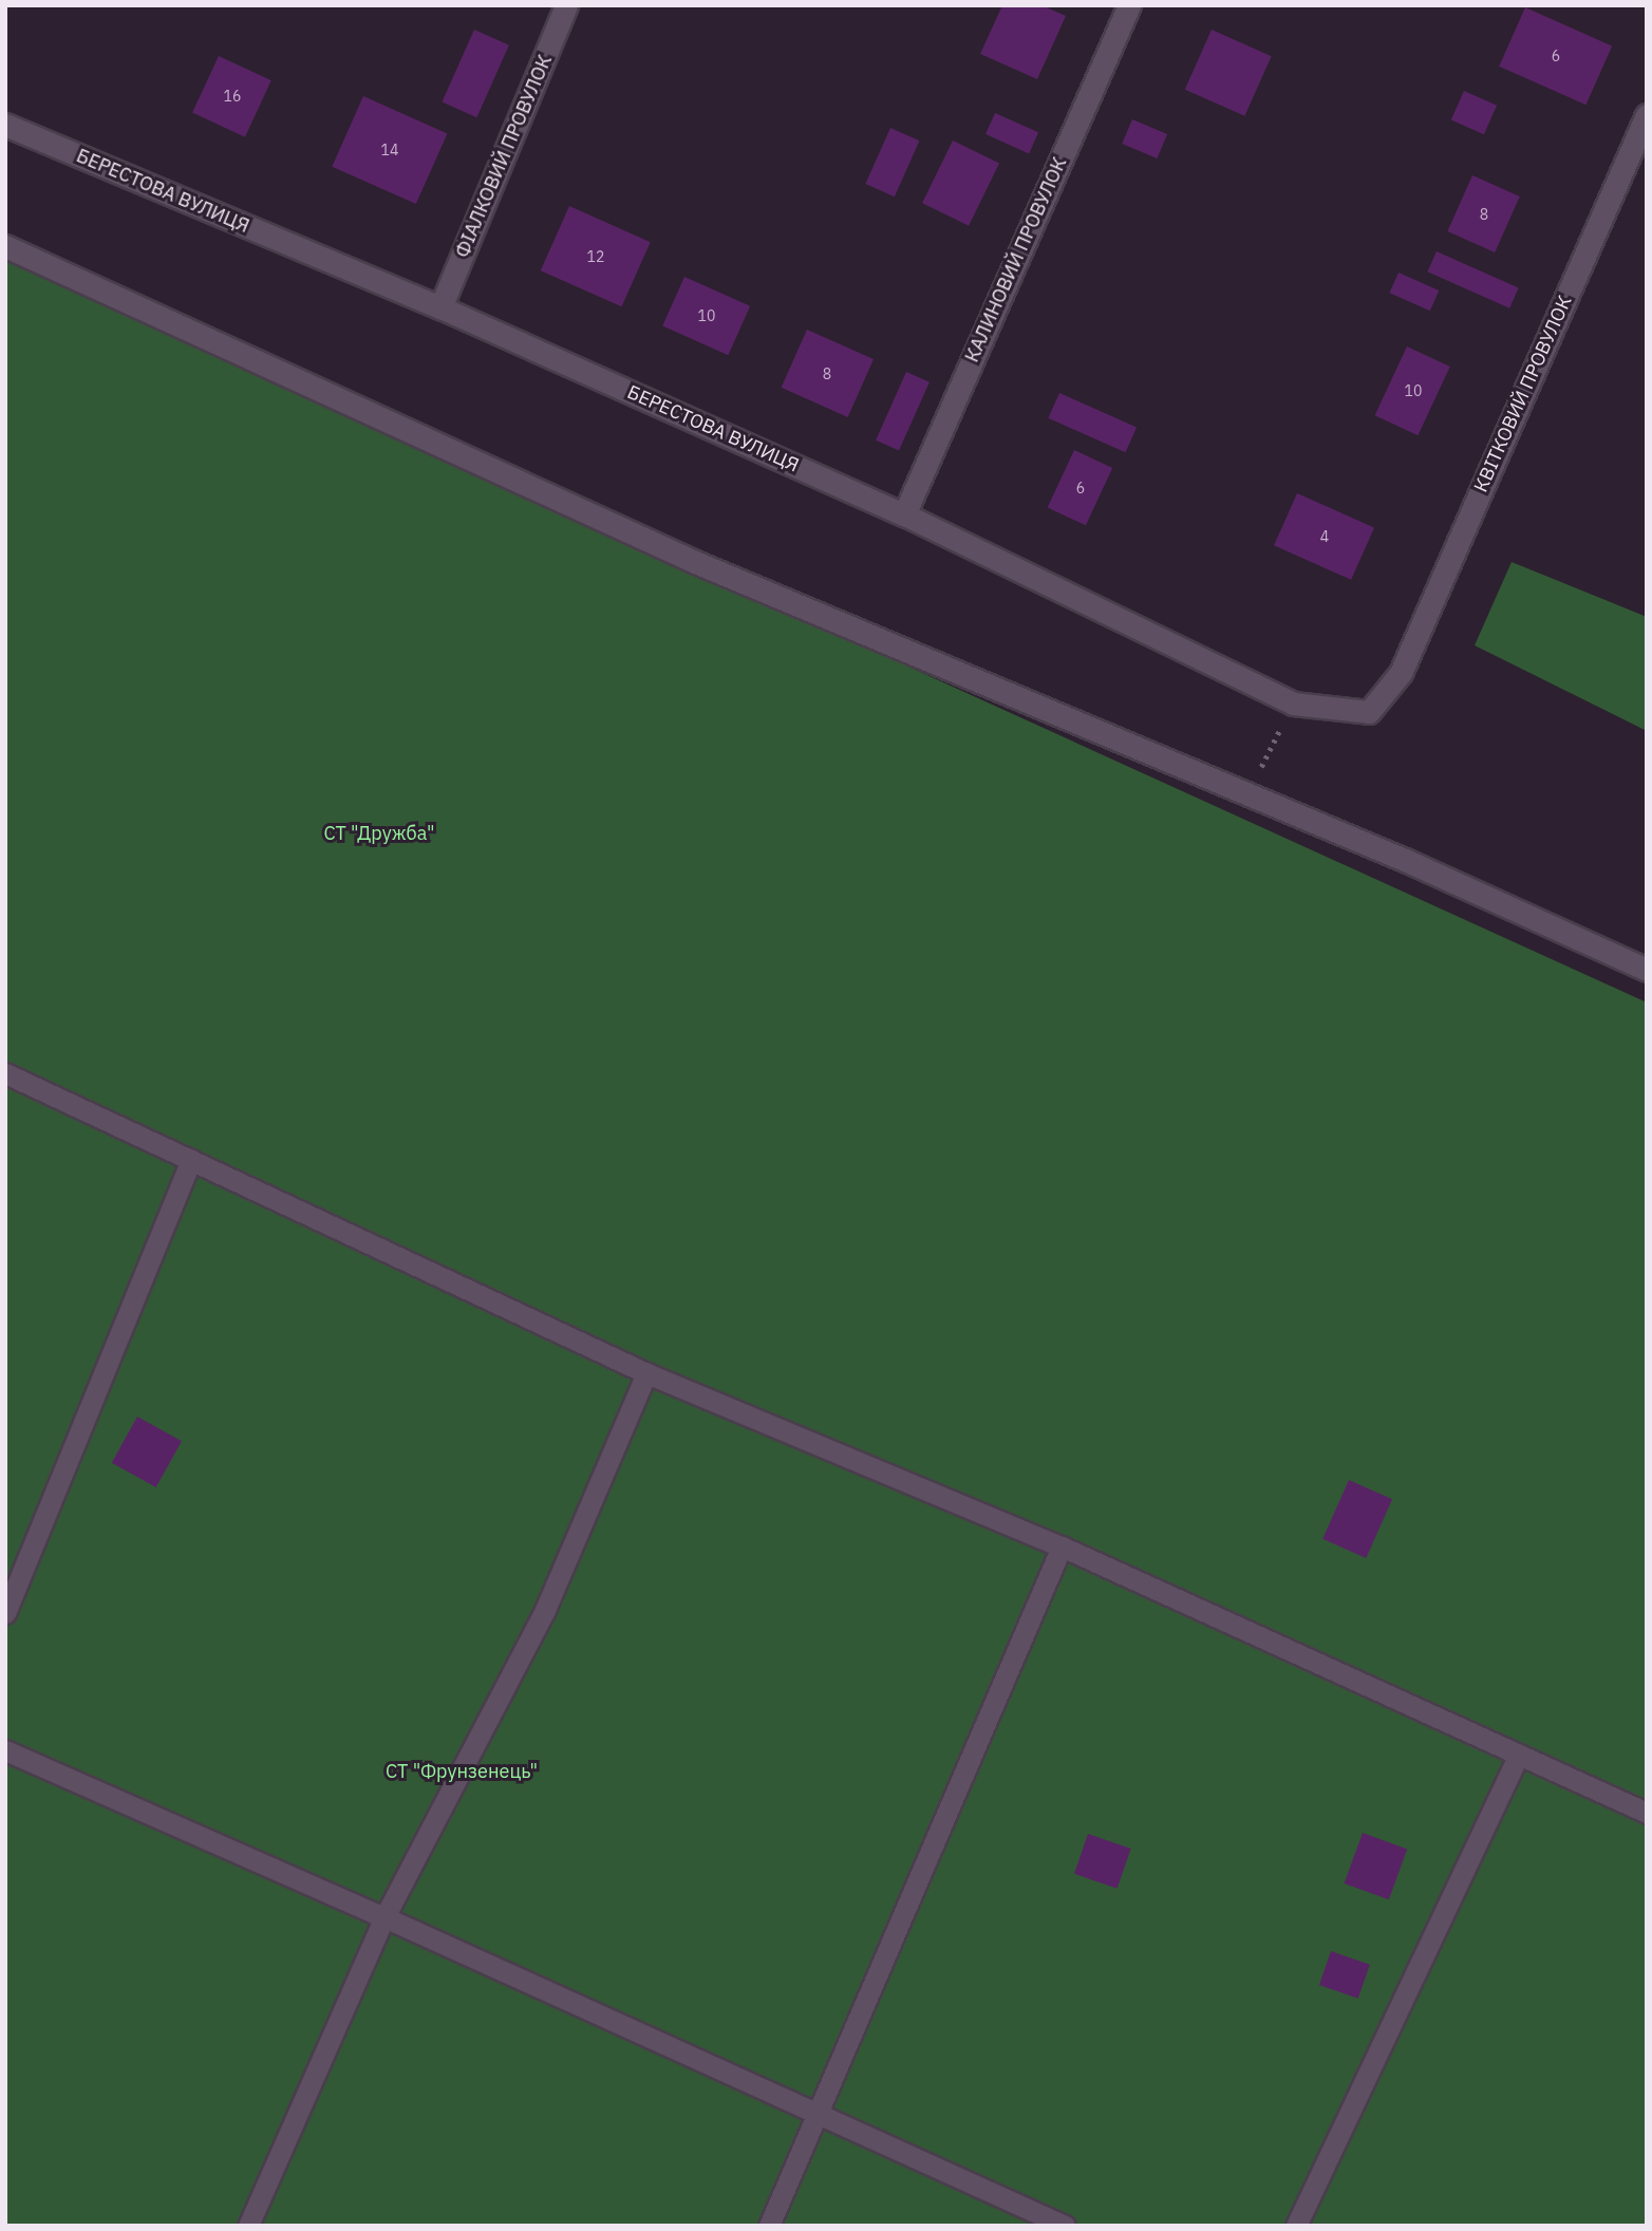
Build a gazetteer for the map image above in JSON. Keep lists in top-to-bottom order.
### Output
{
  "streets": {
    "street": [
      "ФІАЛКОВИЙ ПРОВУЛОК",
      "БЕРЕСТОВА ВУЛИЦЯ",
      "КАЛИНОВИЙ ПРОВУЛОК",
      "КВІТКОВИЙ ПРОВУЛОК"
    ]
  },
  "crossings": [
    ["ФІАЛКОВИЙ ПРОВУЛОК", "БЕРЕСТОВА ВУЛИЦЯ"],
    ["БЕРЕСТОВА ВУЛИЦЯ", "КАЛИНОВИЙ ПРОВУЛОК"],
    ["БЕРЕСТОВА ВУЛИЦЯ", "КВІТКОВИЙ ПРОВУЛОК"]
  ],
  "parks": ["СТ \"Дружба\"", "СТ \"Фрунзенець\""],
  "house_numbers": [
    "6",
    "16",
    "14",
    "8",
    "12",
    "10",
    "8",
    "10",
    "6",
    "4"
  ]
}
